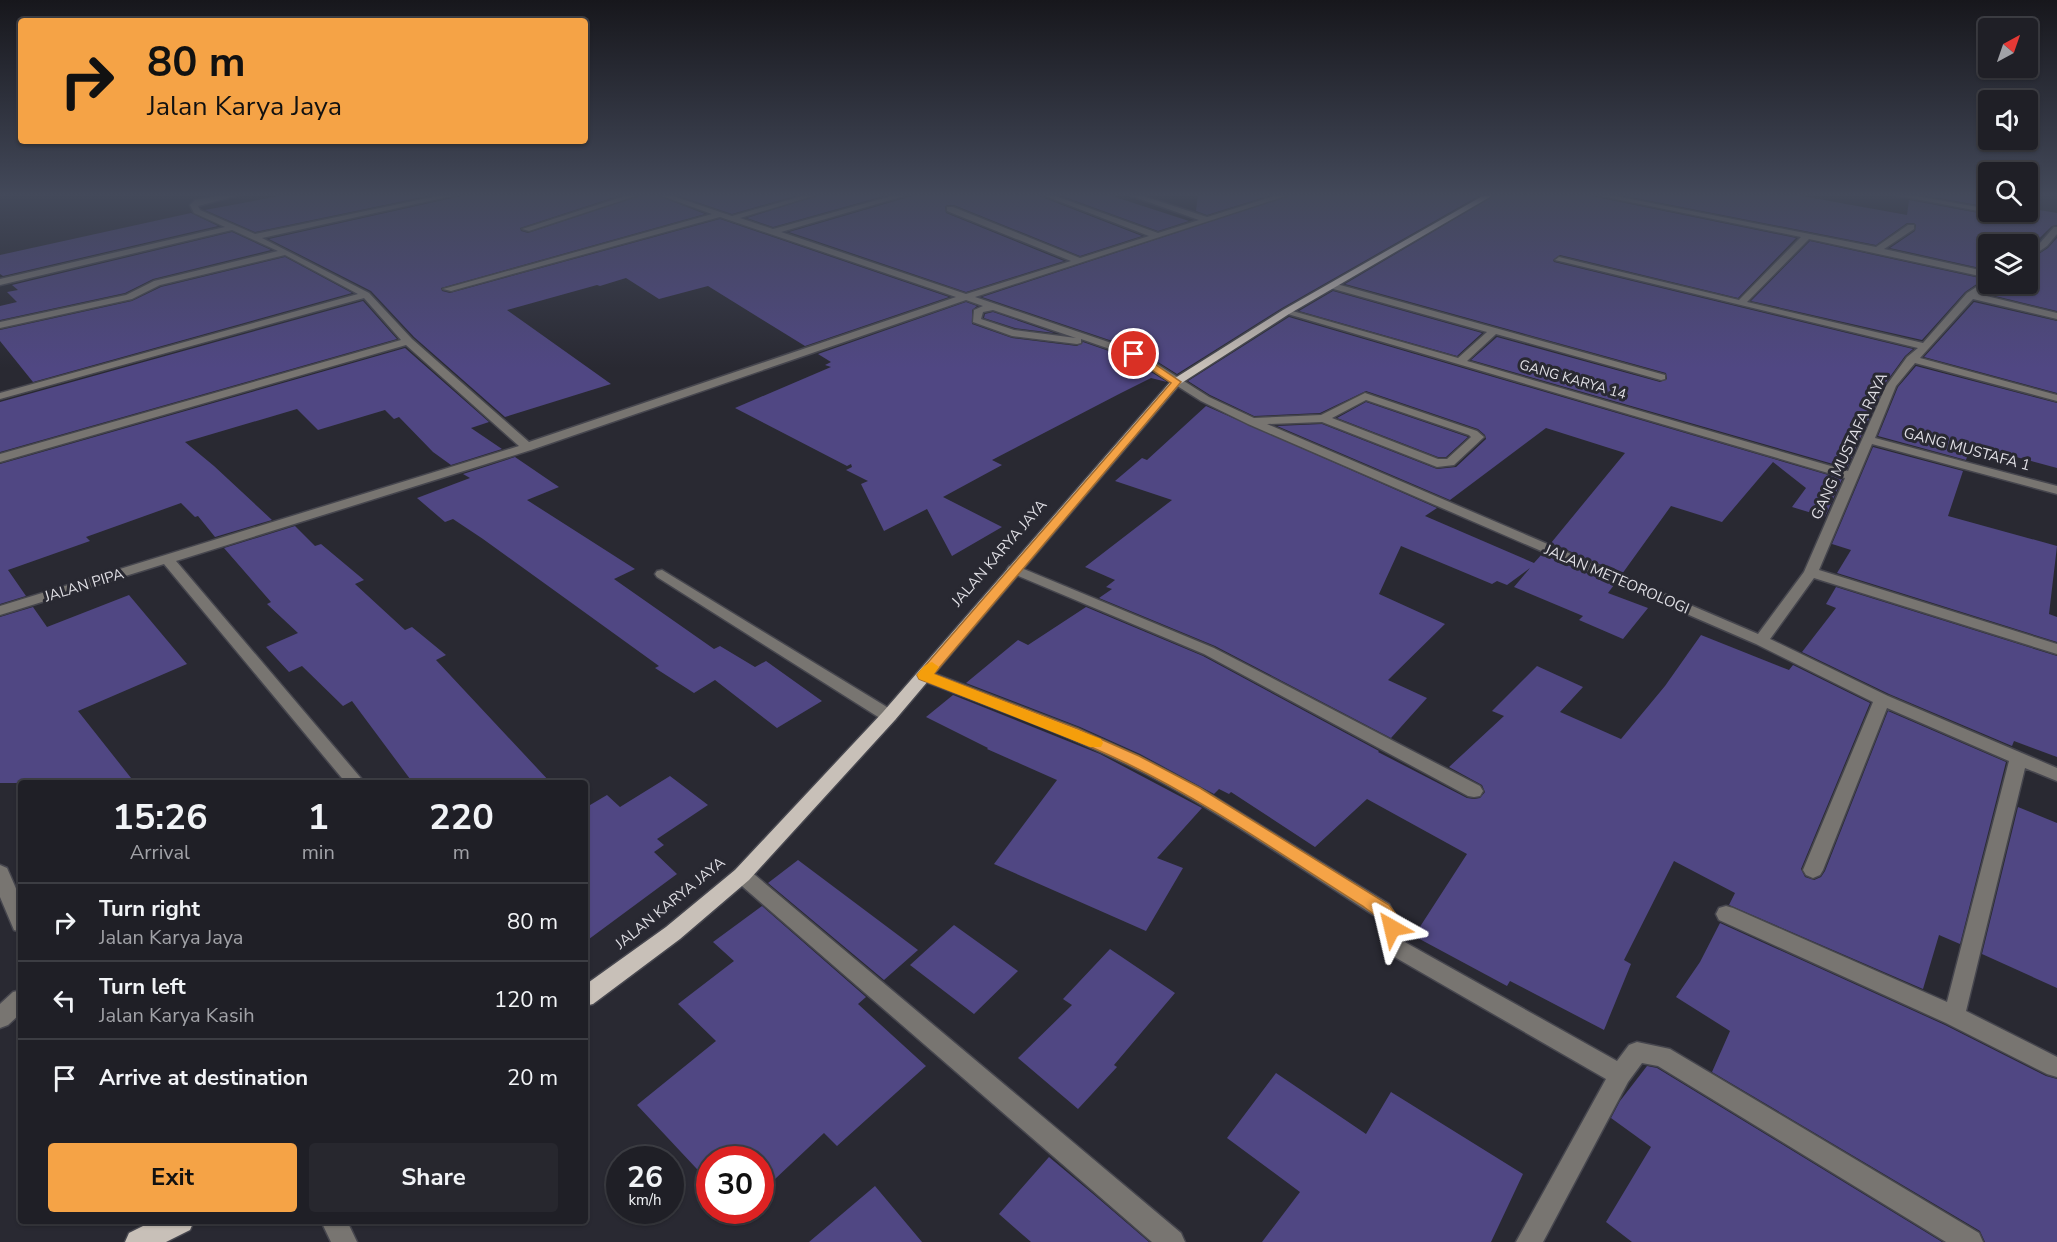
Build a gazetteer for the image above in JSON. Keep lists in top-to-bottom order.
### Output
{
  "streets": {
    "main road": ["JALAN KARYA JAYA"],
    "street": [
      "GANG KARYA 14",
      "GANG MUSTAFA RAYA",
      "GANG MUSTAFA 1",
      "JALAN METEOROLOGI",
      "JALAN PIPA"
    ]
  },
  "crossings": [
    ["GANG KARYA 14", "GANG MUSTAFA RAYA"],
    ["GANG KARYA 14", "JALAN KARYA JAYA"],
    ["GANG MUSTAFA RAYA", "GANG MUSTAFA 1"],
    ["GANG MUSTAFA RAYA", "JALAN METEOROLOGI"],
    ["JALAN KARYA JAYA", "JALAN METEOROLOGI"]
  ],
  "north": "top right",
  "page": {
    "turn": ["80 m", "Jalan Karya Jaya"],
    "eta": [
      "15:26",
      "Arrival",
      "1",
      "min",
      "220",
      "m"
    ],
    "list": [
      {
        "name": "Turn right",
        "note": "Jalan Karya Jaya",
        "value": "80 m"
      },
      {
        "name": "Turn left",
        "note": "Jalan Karya Kasih",
        "value": "120 m"
      },
      {
        "name": "Arrive at destination",
        "value": "20 m"
      }
    ],
    "buttons": ["Exit", "Share"],
    "speed": "26 km/h",
    "limit": "30"
  }
}
